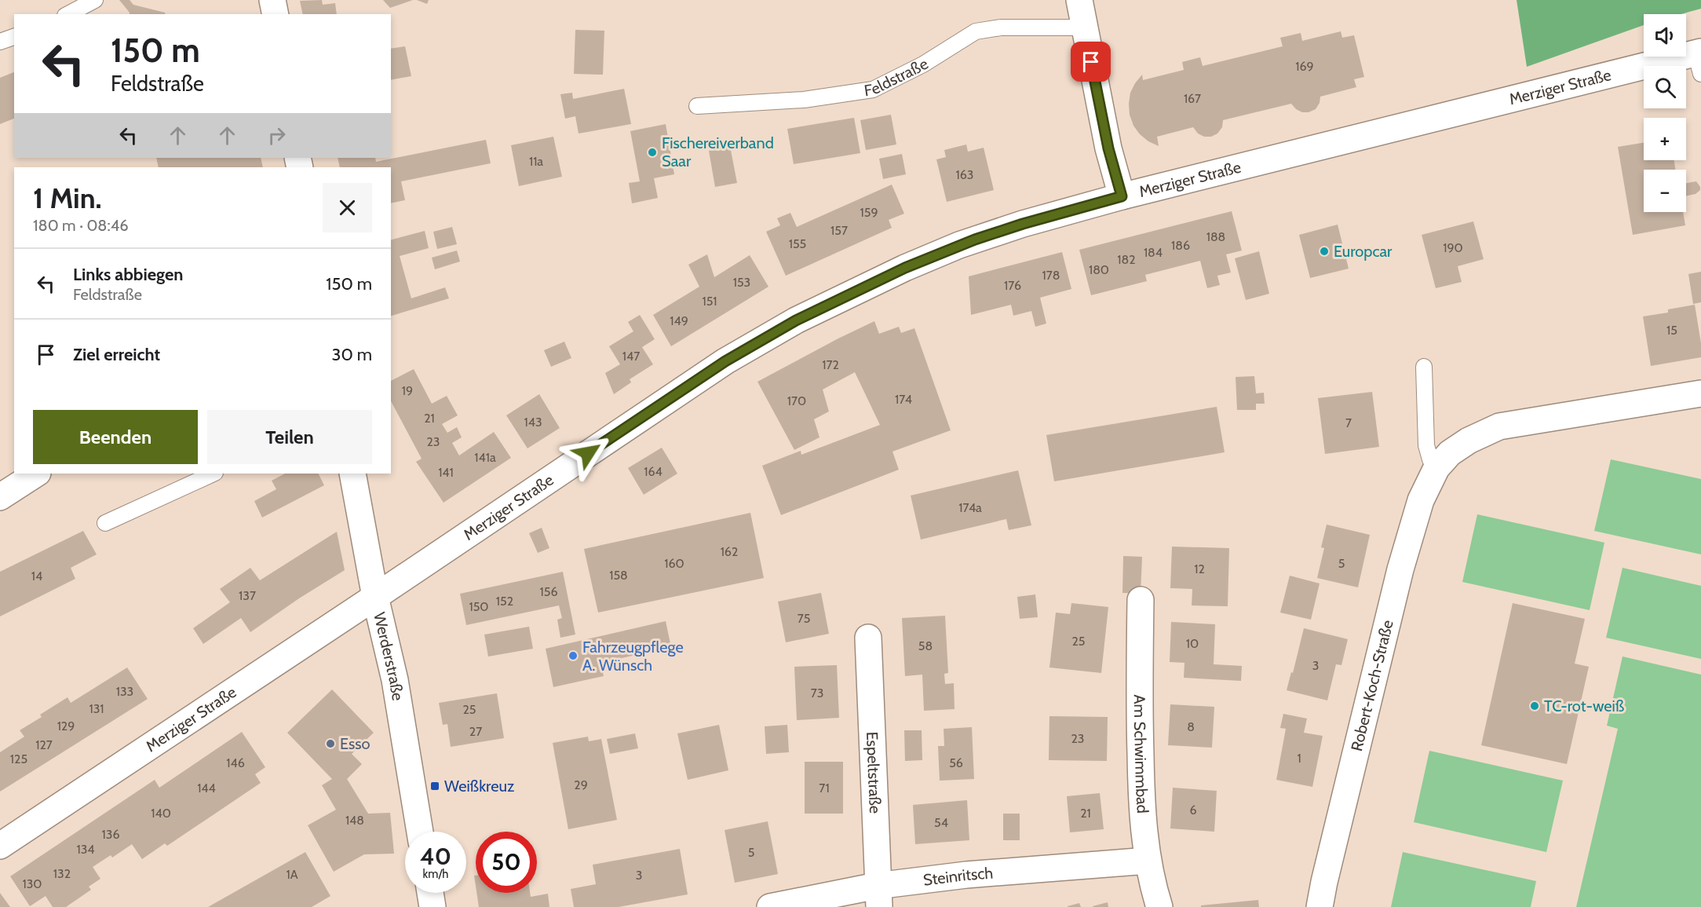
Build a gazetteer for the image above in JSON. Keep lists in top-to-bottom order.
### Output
{
  "streets": {
    "street": [
      "Merziger Straße",
      "Werderstraße",
      "Robert-Koch-Straße",
      "Am Schwimmbad",
      "Espeltstraße",
      "Steinritsch"
    ],
    "lane": ["Feldstraße"]
  },
  "crossings": [
    ["Merziger Straße", "Werderstraße"],
    ["Am Schwimmbad", "Steinritsch"],
    ["Espeltstraße", "Steinritsch"]
  ],
  "places": {
    "other": [
      "Fischereiverband Saar",
      "Europcar",
      "Fahrzeugpflege A. Wünsch",
      "TC-rot-weiß",
      "Esso"
    ],
    "transit": ["Weißkreuz"]
  },
  "house_numbers": [
    "169",
    "167",
    "11a",
    "163",
    "159",
    "157",
    "188",
    "155",
    "186",
    "190",
    "184",
    "182",
    "180",
    "178",
    "153",
    "176",
    "151",
    "149",
    "15",
    "147",
    "172",
    "19",
    "174",
    "170",
    "21",
    "143",
    "7",
    "23",
    "141a",
    "164",
    "141",
    "174a",
    "162",
    "160",
    "5",
    "12",
    "158",
    "14",
    "156",
    "137",
    "152",
    "150",
    "75",
    "25",
    "10",
    "58",
    "3",
    "133",
    "73",
    "131",
    "25",
    "129",
    "8",
    "27",
    "23",
    "127",
    "1",
    "125",
    "146",
    "56",
    "29",
    "144",
    "71",
    "6",
    "140",
    "21",
    "148",
    "54",
    "136",
    "134",
    "5",
    "132",
    "1A",
    "3",
    "130"
  ],
  "page": {
    "map_buttons": ["+", "−"],
    "turn": ["150 m", "Feldstraße"],
    "heading": ["1 Min.", "180 m · 08:46"],
    "list": [
      {
        "name": "Links abbiegen",
        "note": "Feldstraße",
        "value": "150 m"
      },
      {
        "name": "Ziel erreicht",
        "value": "30 m"
      }
    ],
    "buttons": ["Beenden", "Teilen"],
    "speed": "40 km/h",
    "limit": "50"
  }
}
